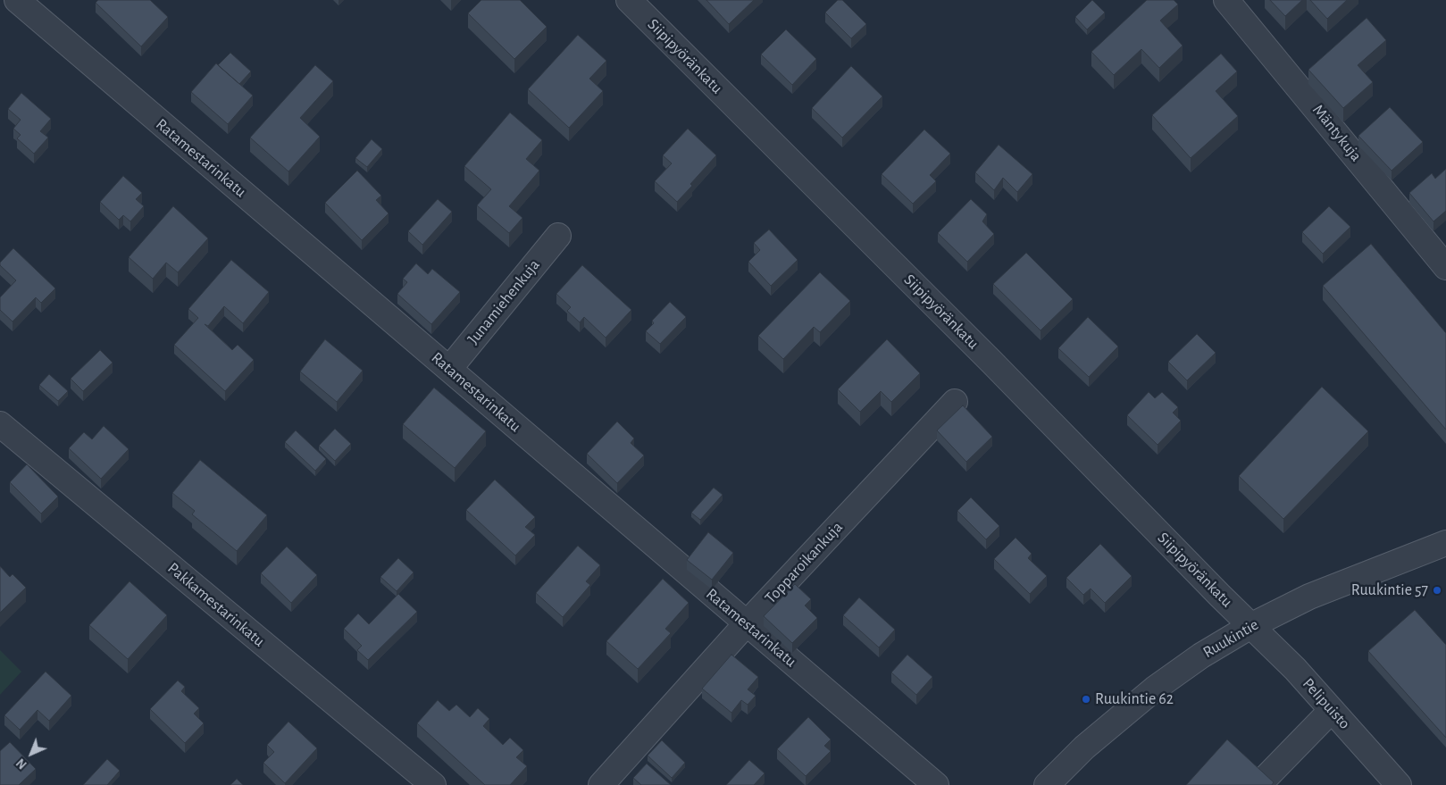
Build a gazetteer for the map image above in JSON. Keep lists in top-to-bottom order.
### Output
{
  "streets": {
    "street": [
      "Siipipyöränkatu",
      "Mäntykuja",
      "Ratamestarinkatu",
      "Junamiehenkuja",
      "Topparoikankuja",
      "Pakkamestarinkatu",
      "Ruukintie",
      "Pelipuisto"
    ]
  },
  "crossings": [
    ["Siipipyöränkatu", "Ruukintie"],
    ["Siipipyöränkatu", "Pelipuisto"],
    ["Ratamestarinkatu", "Junamiehenkuja"],
    ["Ratamestarinkatu", "Topparoikankuja"],
    ["Ruukintie", "Pelipuisto"]
  ],
  "places": ["Ruukintie 57", "Ruukintie 62"],
  "north": "bottom left"
}
